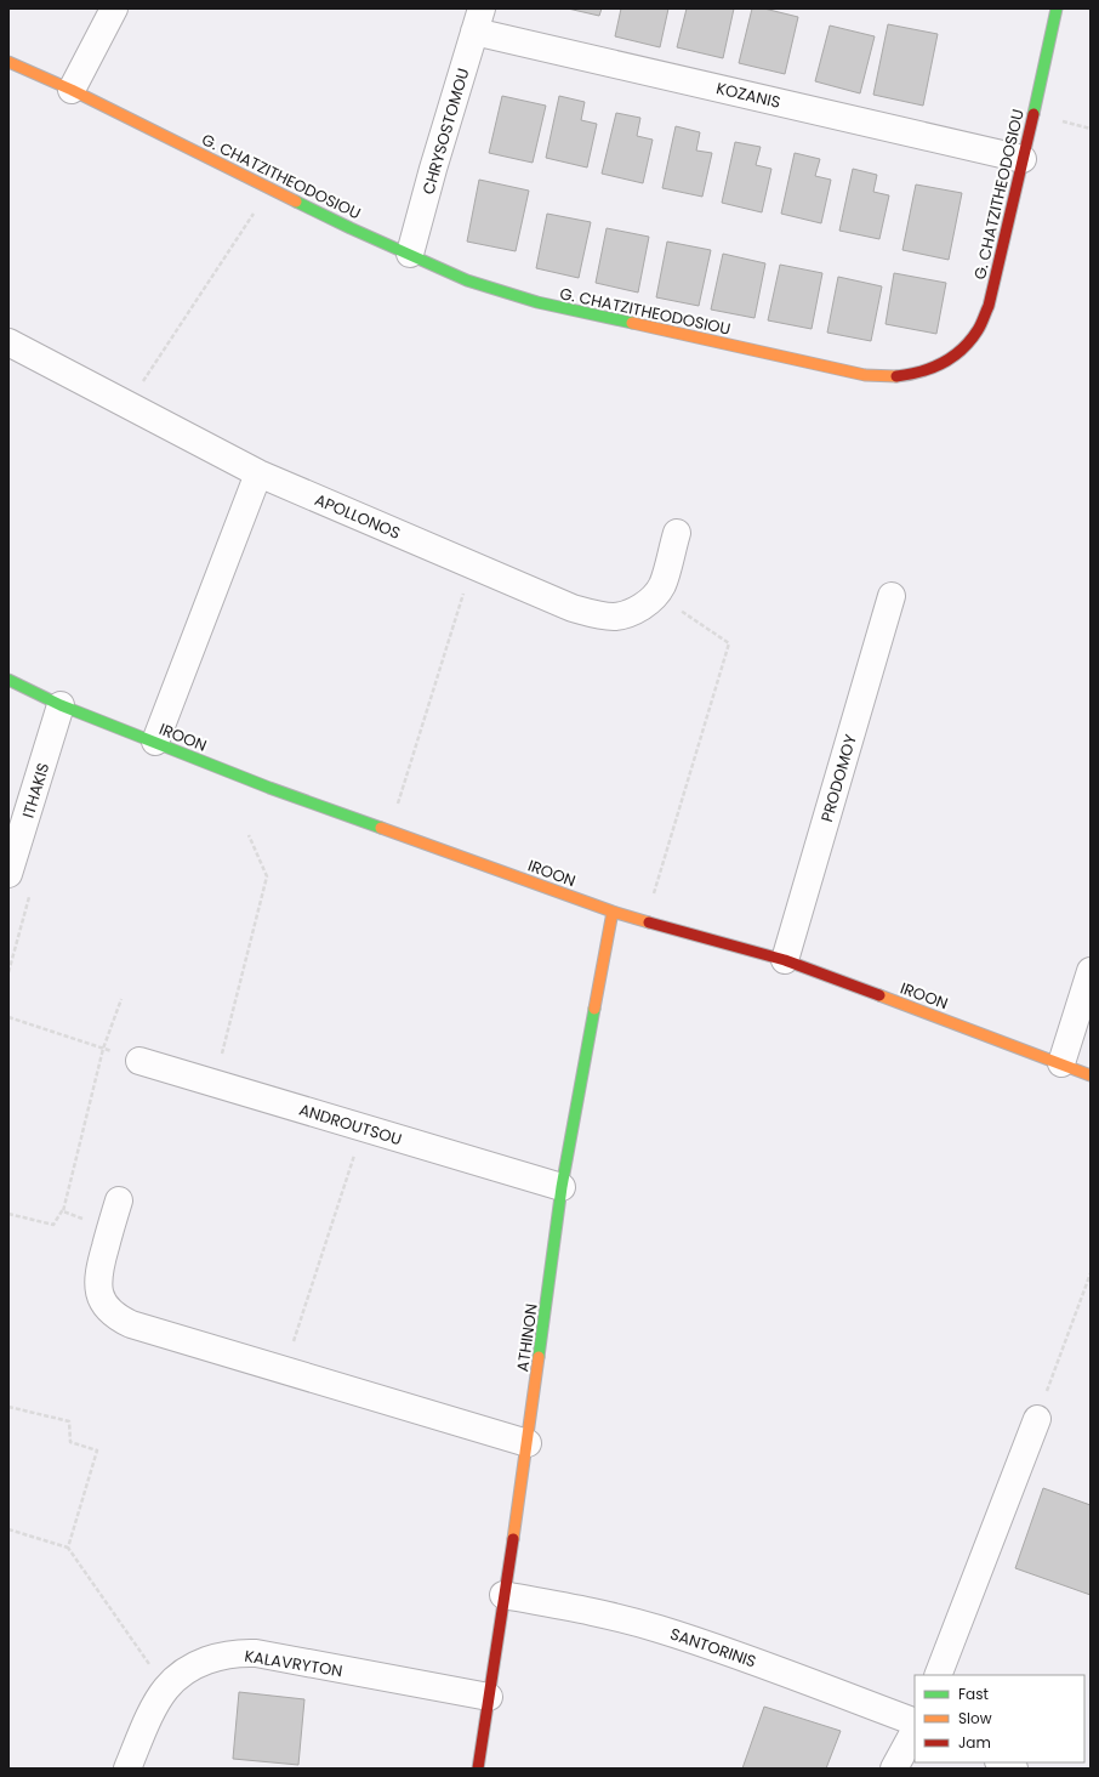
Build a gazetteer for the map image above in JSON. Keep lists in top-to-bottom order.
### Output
{
  "streets": {
    "street": [
      "KOZANIS",
      "CHRYSOSTOMOU",
      "G. CHATZITHEODOSIOU",
      "APOLLONOS",
      "IROON",
      "PRODOMOY",
      "ITHAKIS",
      "ANDROUTSOU",
      "ATHINON",
      "SANTORINIS",
      "KALAVRYTON"
    ]
  },
  "crossings": [
    ["KOZANIS", "CHRYSOSTOMOU"],
    ["KOZANIS", "G. CHATZITHEODOSIOU"],
    ["CHRYSOSTOMOU", "G. CHATZITHEODOSIOU"],
    ["IROON", "PRODOMOY"],
    ["IROON", "ITHAKIS"],
    ["IROON", "ATHINON"],
    ["ANDROUTSOU", "ATHINON"],
    ["ATHINON", "SANTORINIS"],
    ["ATHINON", "KALAVRYTON"]
  ],
  "legend": ["Fast", "Slow", "Jam"]
}
